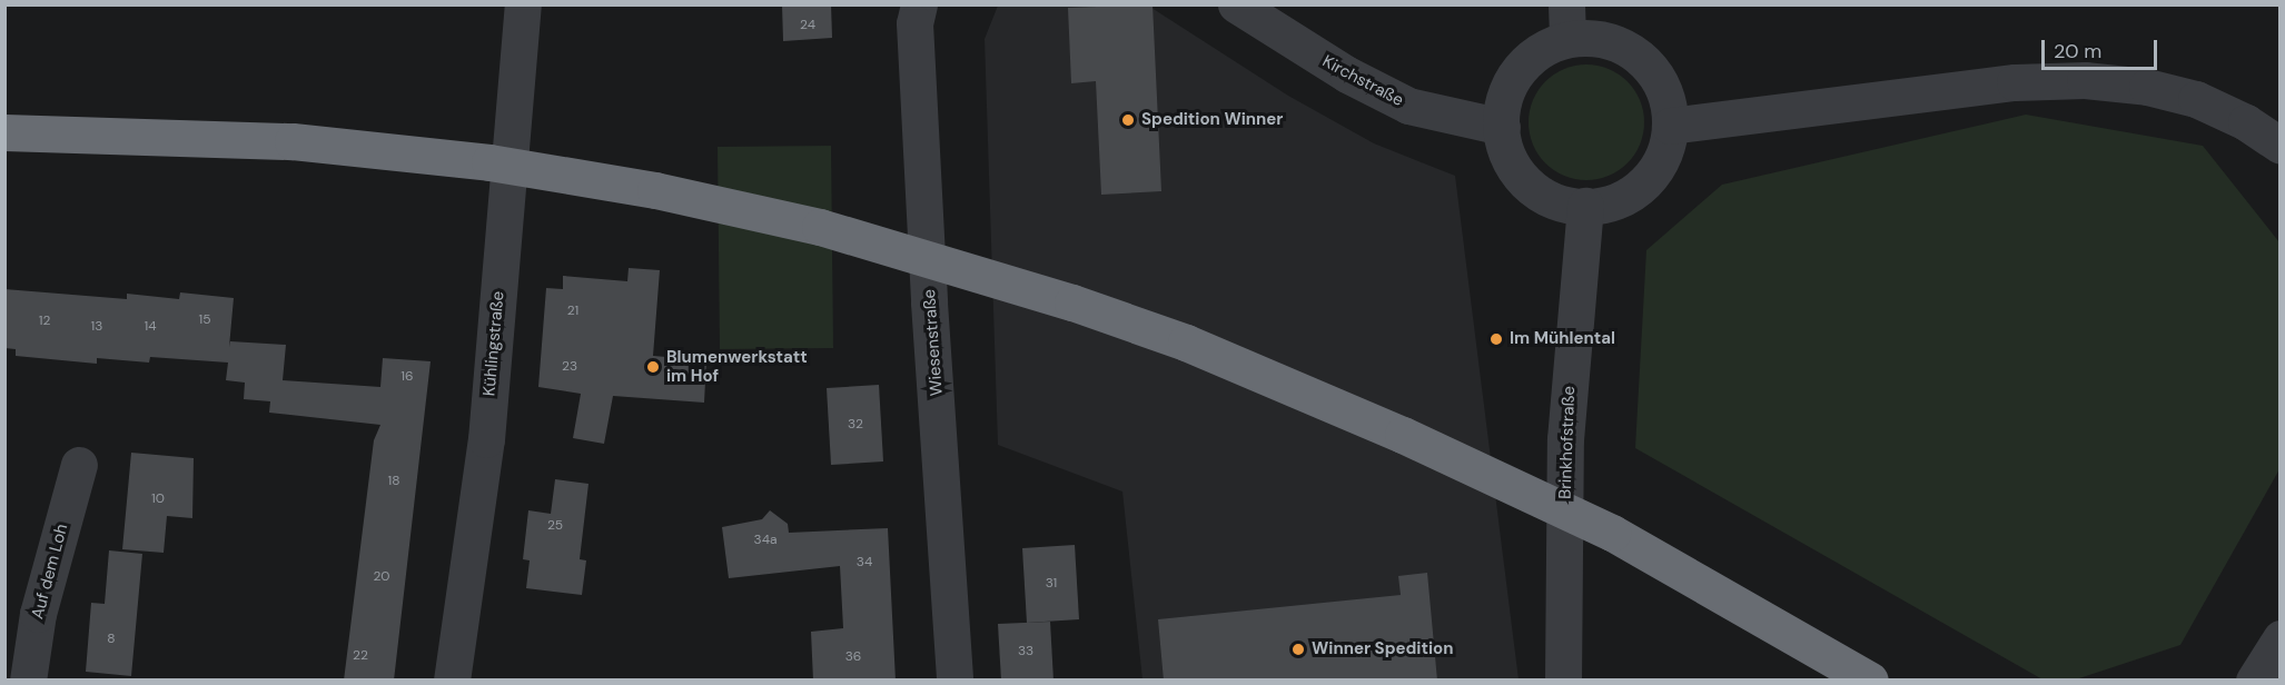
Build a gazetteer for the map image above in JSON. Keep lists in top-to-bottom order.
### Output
{
  "streets": {
    "street": [
      "Kirchstraße",
      "Wiesenstraße",
      "Kühlingstraße",
      "Brinkhofstraße",
      "Auf dem Loh"
    ]
  },
  "crossings": [
    ["Kirchstraße", "Brinkhofstraße"]
  ],
  "places": [
    "Spedition Winner",
    "Im Mühlental",
    "Blumenwerkstatt im Hof",
    "Winner Spedition"
  ],
  "house_numbers": [
    "24",
    "21",
    "15",
    "12",
    "13",
    "14",
    "23",
    "16",
    "32",
    "18",
    "10",
    "25",
    "34a",
    "34",
    "20",
    "31",
    "8",
    "33",
    "22",
    "36"
  ],
  "scale_bar": "20 m"
}
